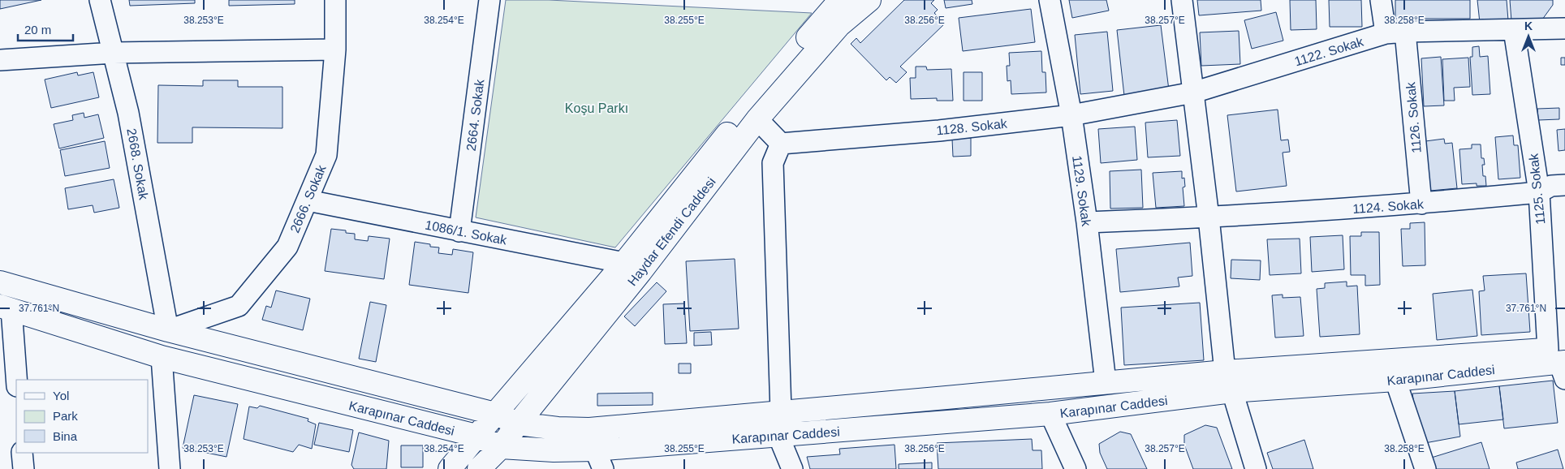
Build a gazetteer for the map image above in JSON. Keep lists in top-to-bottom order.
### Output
{
  "streets": {
    "main road": ["Haydar Efendi Caddesi", "Karapınar Caddesi"],
    "street": [
      "1122. Sokak",
      "2664. Sokak",
      "1126. Sokak",
      "1128. Sokak",
      "2668. Sokak",
      "1125. Sokak",
      "1129. Sokak",
      "2666. Sokak",
      "1124. Sokak",
      "1086/1. Sokak"
    ]
  },
  "crossings": [
    ["1122. Sokak", "1126. Sokak"],
    ["1122. Sokak", "1128. Sokak"],
    ["1122. Sokak", "1125. Sokak"],
    ["2664. Sokak", "1086/1. Sokak"],
    ["1126. Sokak", "1124. Sokak"],
    ["1128. Sokak", "1129. Sokak"],
    ["2668. Sokak", "2666. Sokak"],
    ["2668. Sokak", "Karapınar Caddesi"],
    ["1125. Sokak", "1124. Sokak"],
    ["1125. Sokak", "Karapınar Caddesi"],
    ["1129. Sokak", "1124. Sokak"],
    ["1129. Sokak", "Karapınar Caddesi"],
    ["2666. Sokak", "1086/1. Sokak"],
    ["2666. Sokak", "Karapınar Caddesi"],
    ["Haydar Efendi Caddesi", "1086/1. Sokak"],
    ["Haydar Efendi Caddesi", "Karapınar Caddesi"]
  ],
  "parks": ["Koşu Parkı"],
  "legend": ["Yol", "Park", "Bina"],
  "scale_bar": "20 m",
  "north": "top",
  "coordinates": [
    "38.253°E",
    "38.254°E",
    "38.255°E",
    "38.256°E",
    "38.257°E",
    "38.258°E",
    "37.761°N"
  ]
}
